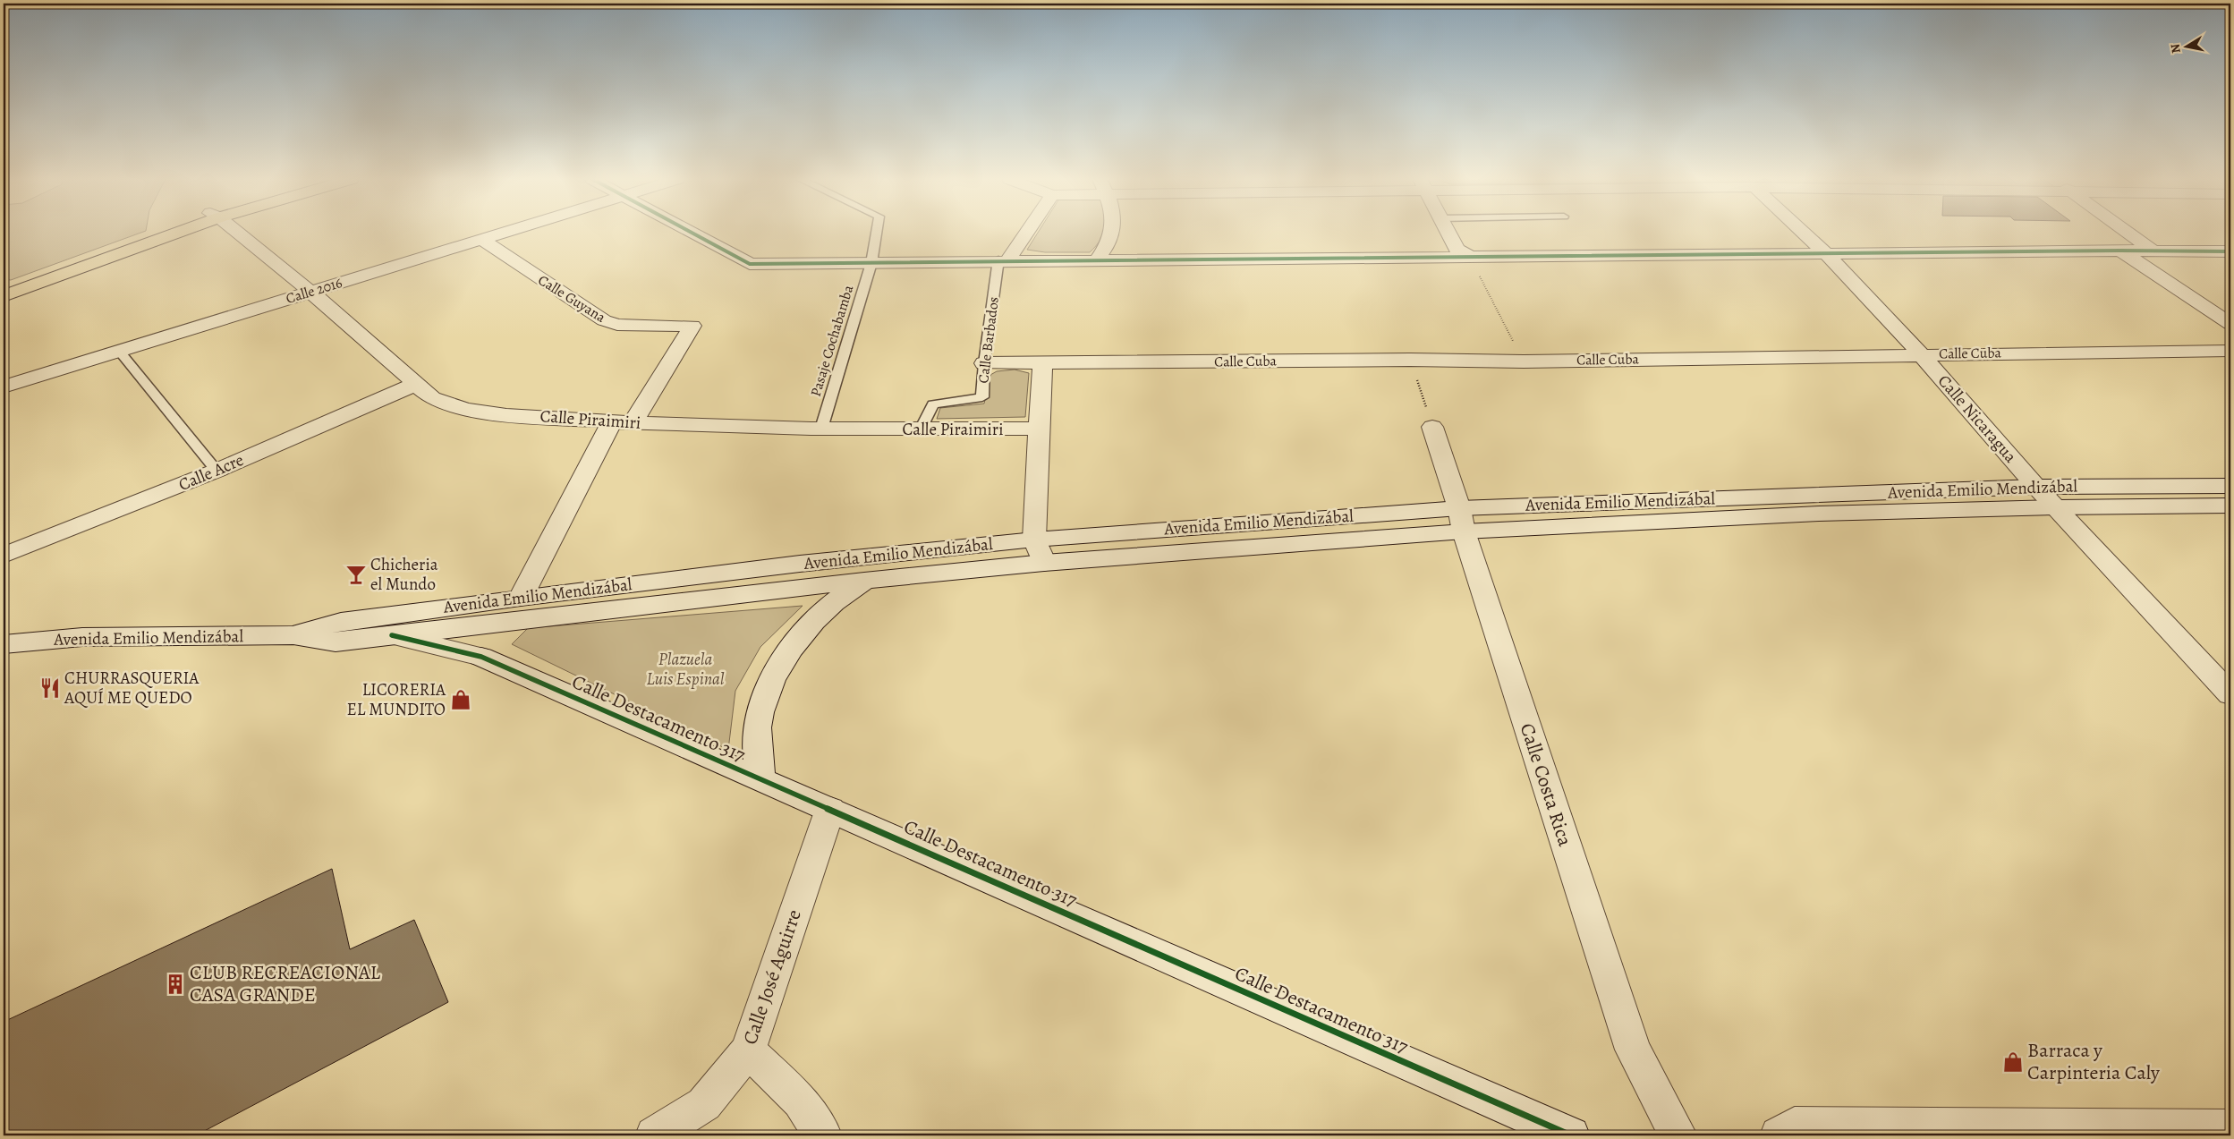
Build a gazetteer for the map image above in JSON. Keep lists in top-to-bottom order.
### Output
{
  "streets": {
    "street": [
      "Calle 2016",
      "Calle Guyana",
      "Calle Cuba",
      "Calle Nicaragua",
      "Calle Piraimiri",
      "Calle Acre",
      "Avenida Emilio Mendizábal",
      "Calle Destacamento 317",
      "Calle Costa Rica",
      "Calle José Aguirre"
    ],
    "lane": ["Calle Barbados", "Pasaje Cochabamba"]
  },
  "crossings": [
    ["Calle 2016", "Calle Guyana"],
    ["Calle 2016", "Calle Piraimiri"],
    ["Calle Guyana", "Calle Piraimiri"],
    ["Calle Guyana", "Avenida Emilio Mendizábal"],
    ["Calle Barbados", "Calle Cuba"],
    ["Calle Barbados", "Calle Piraimiri"],
    ["Pasaje Cochabamba", "Calle Piraimiri"],
    ["Calle Cuba", "Calle Nicaragua"],
    ["Calle Nicaragua", "Avenida Emilio Mendizábal"],
    ["Calle Piraimiri", "Calle Acre"],
    ["Avenida Emilio Mendizábal", "Calle Destacamento 317"],
    ["Avenida Emilio Mendizábal", "Calle Costa Rica"],
    ["Calle Destacamento 317", "Calle José Aguirre"]
  ],
  "parks": ["Plazuela Luis Espinal"],
  "places": {
    "bar": ["Chicheria el Mundo"],
    "restaurant": ["CHURRASQUERIA AQUÍ ME QUEDO"],
    "shop": ["LICORERIA EL MUNDITO", "Barraca y Carpinteria Caly"],
    "building": ["CLUB RECREACIONAL CASA GRANDE"]
  },
  "north": "left"
}
